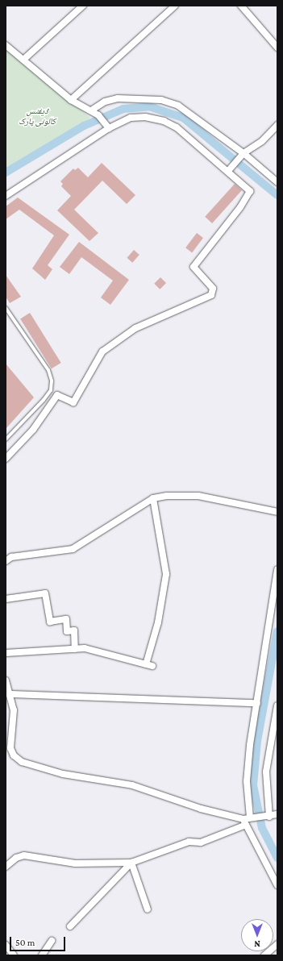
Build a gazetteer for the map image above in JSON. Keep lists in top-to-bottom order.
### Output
{
  "parks": ["ڈیفنس کالونی پارک"],
  "scale_bar": "50 m",
  "north": "bottom"
}
